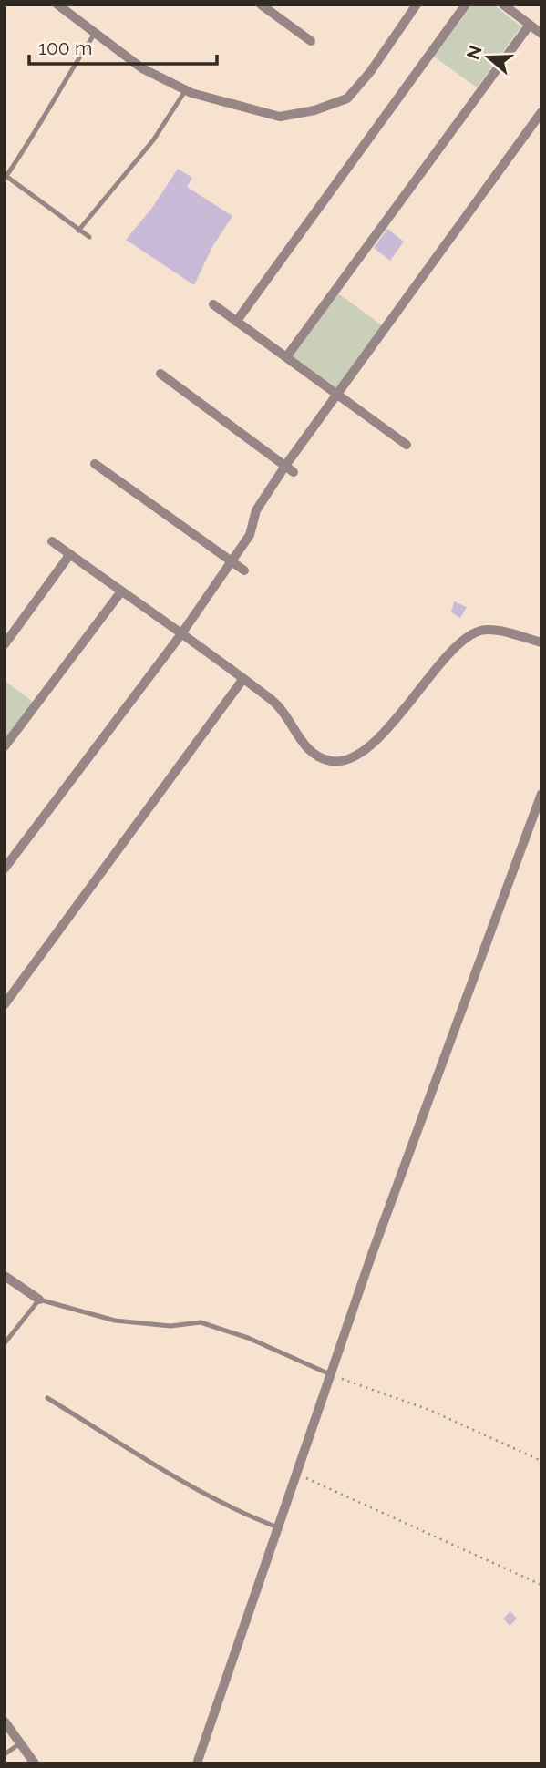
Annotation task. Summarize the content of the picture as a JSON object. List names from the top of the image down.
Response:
{
  "scale_bar": "100 m",
  "north": "left"
}
